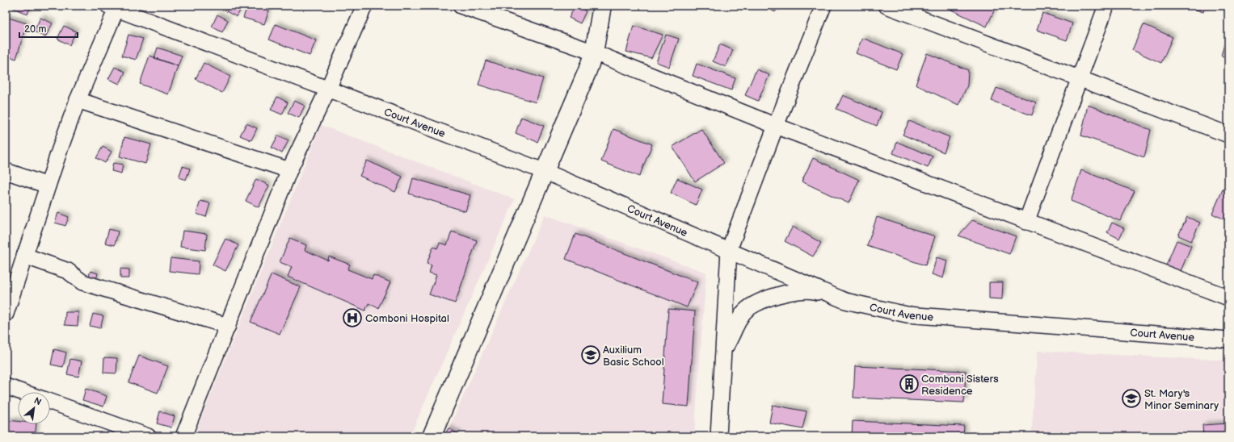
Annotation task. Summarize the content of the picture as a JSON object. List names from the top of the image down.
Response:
{
  "streets": {
    "street": ["Court Avenue"]
  },
  "places": {
    "hospital": ["Comboni Hospital"],
    "school or university": ["Auxilium Basic School", "St. Mary's Minor Seminary"],
    "building": ["Comboni Sisters Residence"]
  },
  "scale_bar": "20 m",
  "north": "top right"
}
